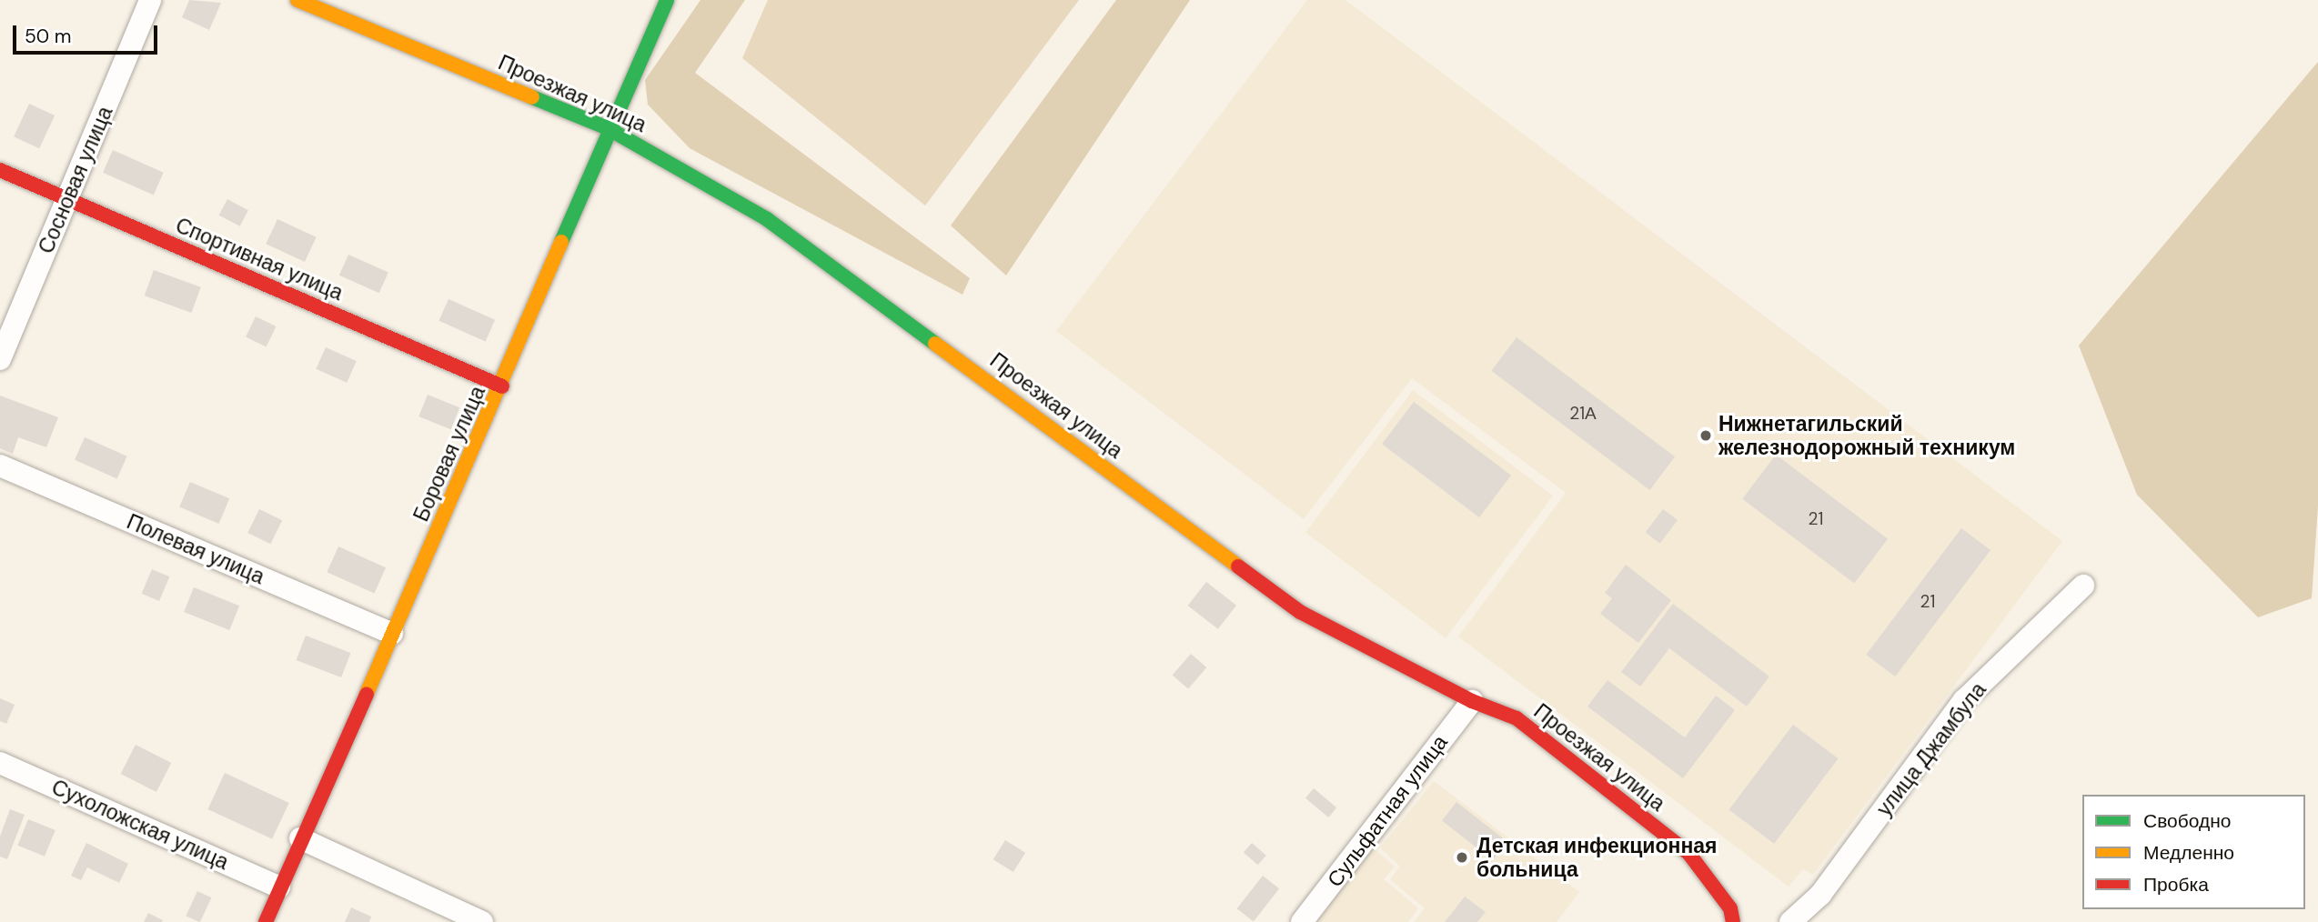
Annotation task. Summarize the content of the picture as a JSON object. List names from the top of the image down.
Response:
{
  "streets": {
    "street": [
      "Проезжая улица",
      "Сосновая улица",
      "Спортивная улица",
      "Боровая улица",
      "Полевая улица",
      "улица Джамбула",
      "Сульфатная улица",
      "Сухоложская улица"
    ]
  },
  "crossings": [
    ["Проезжая улица", "Боровая улица"],
    ["Проезжая улица", "Сульфатная улица"],
    ["Сосновая улица", "Спортивная улица"],
    ["Спортивная улица", "Боровая улица"],
    ["Боровая улица", "Полевая улица"],
    ["Боровая улица", "Сухоложская улица"]
  ],
  "places": ["Нижнетагильский железнодорожный техникум", "Детская инфекционная больница"],
  "house_numbers": ["21А", "21", "21"],
  "legend": ["Свободно", "Медленно", "Пробка"],
  "scale_bar": "50 m"
}
